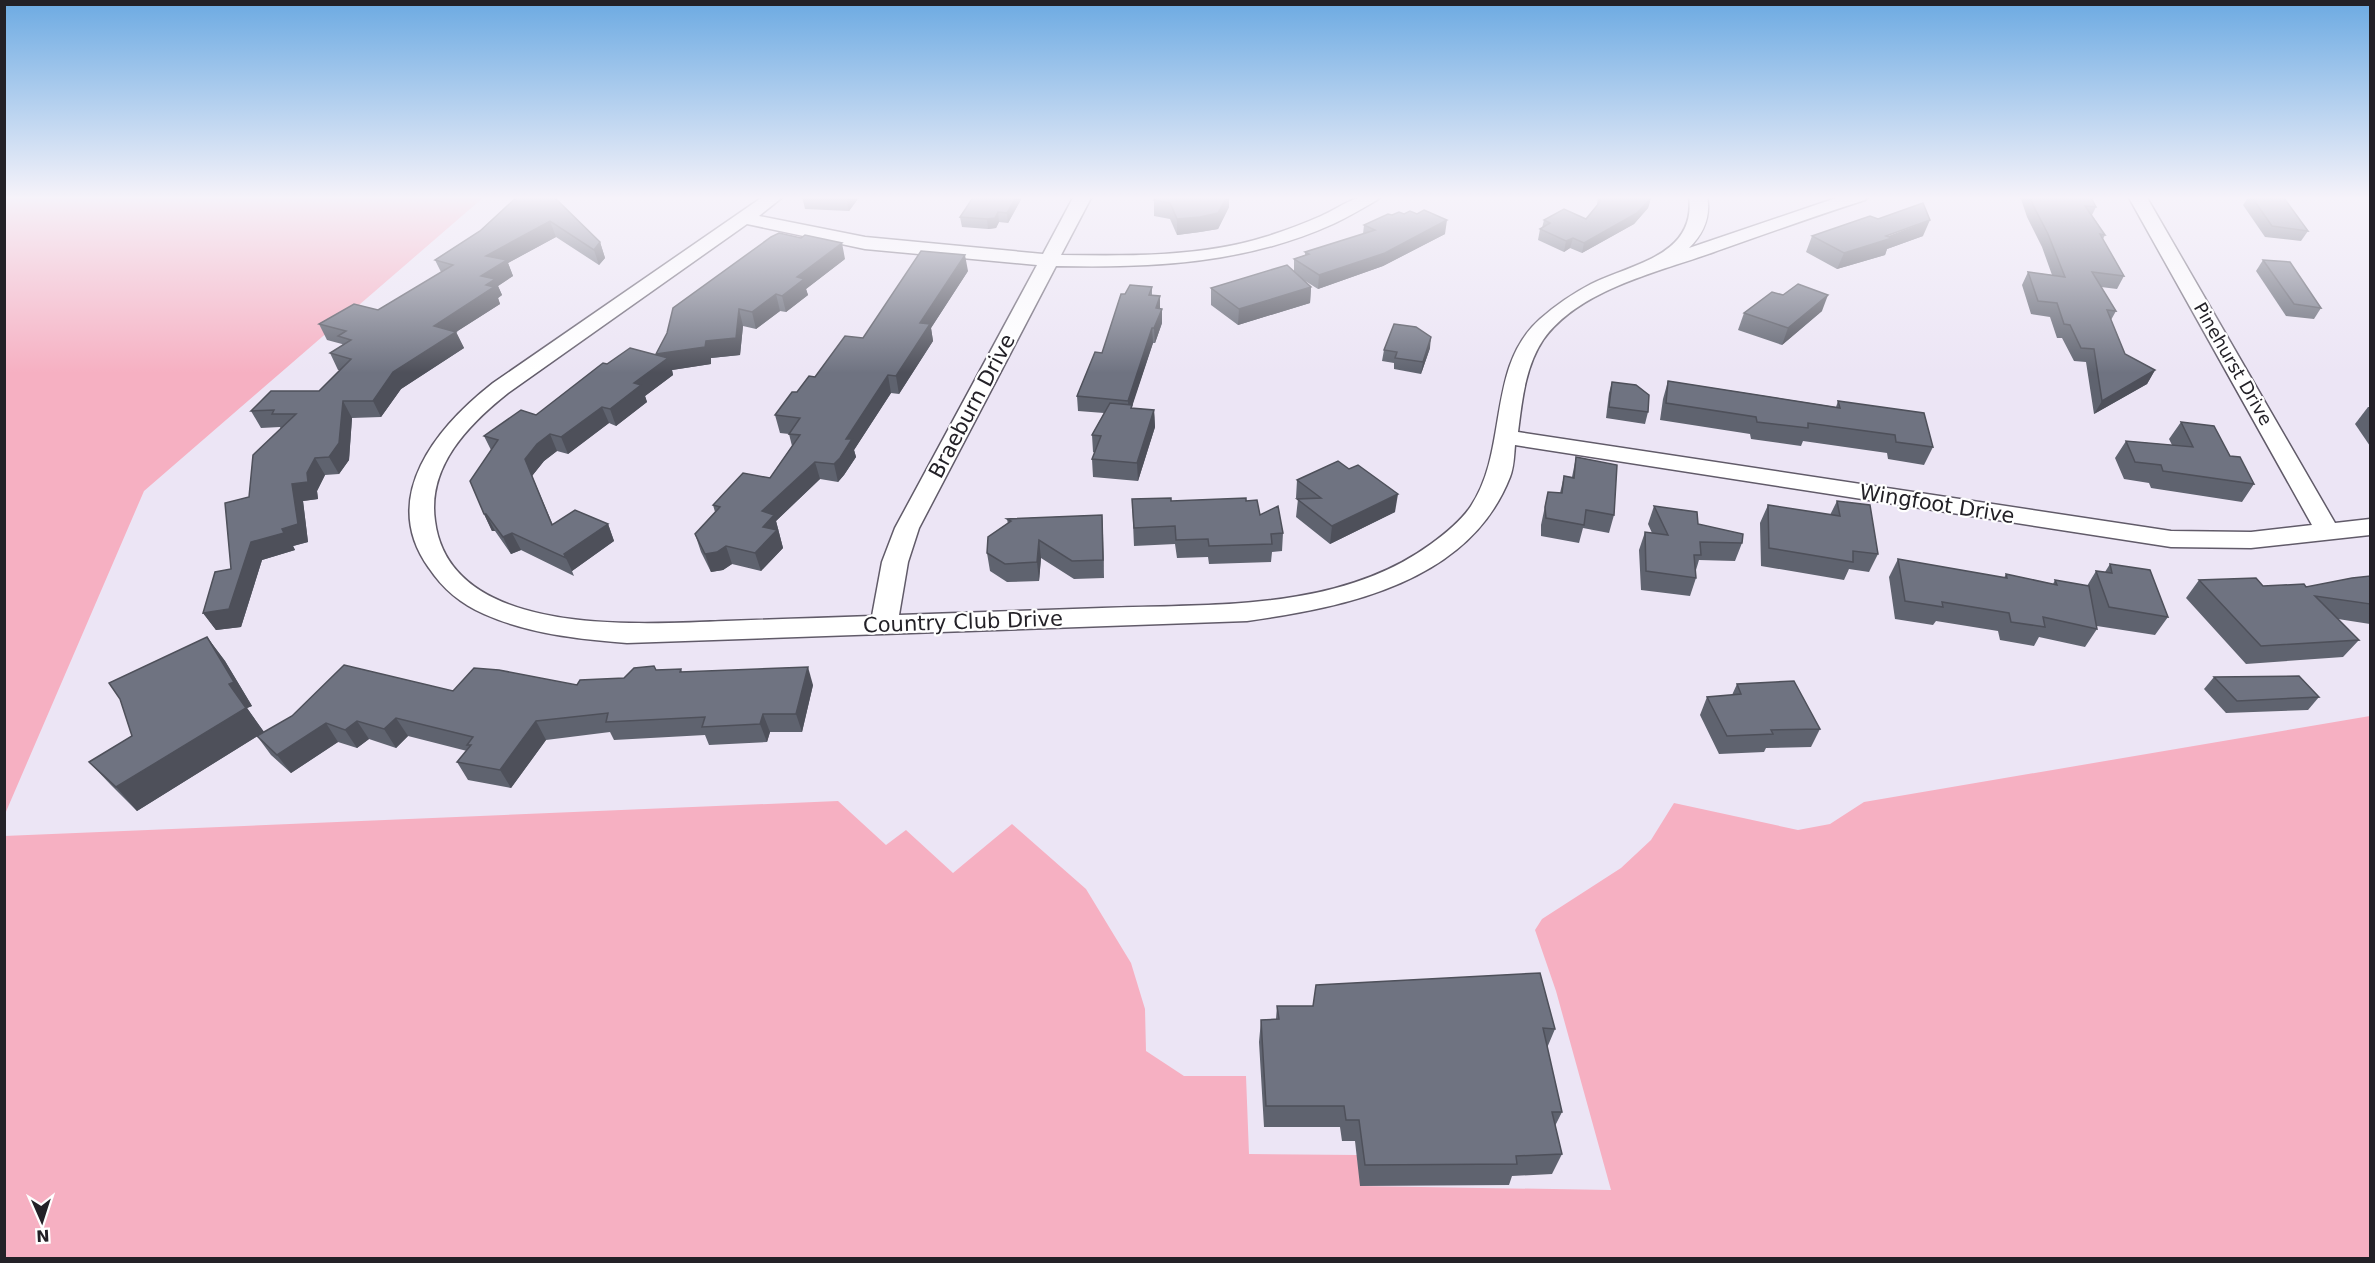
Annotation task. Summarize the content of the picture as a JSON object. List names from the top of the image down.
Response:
{
  "streets": {
    "street": [
      "Pinehurst Drive",
      "Braeburn Drive",
      "Wingfoot Drive",
      "Country Club Drive"
    ]
  },
  "crossings": [
    ["Pinehurst Drive", "Wingfoot Drive"],
    ["Braeburn Drive", "Country Club Drive"],
    ["Wingfoot Drive", "Country Club Drive"]
  ],
  "north": "bottom"
}
